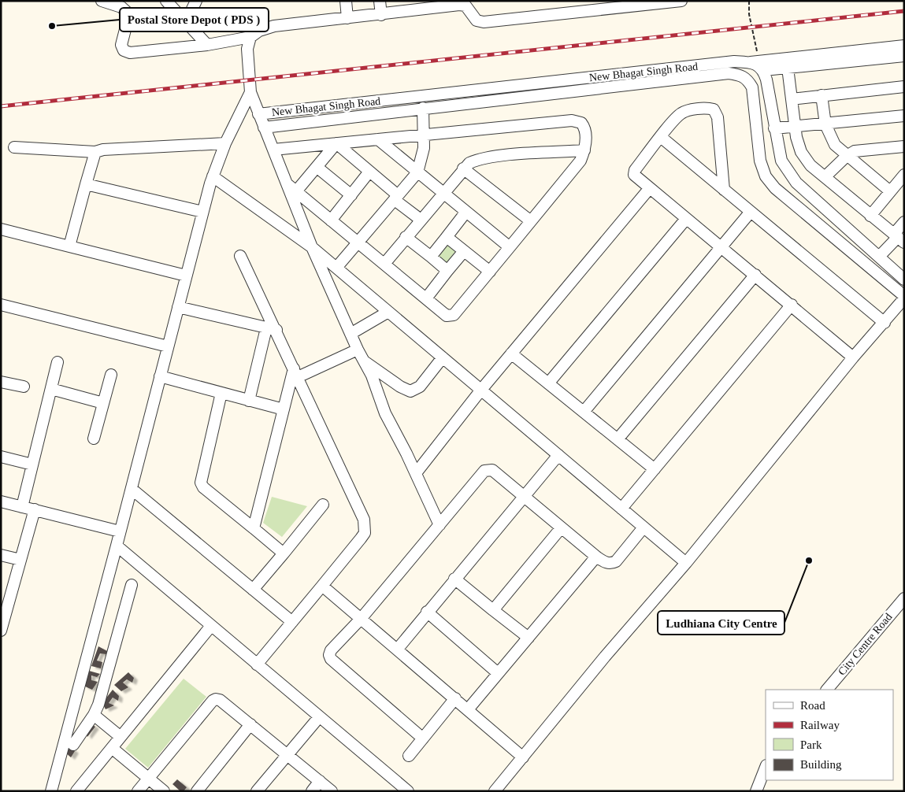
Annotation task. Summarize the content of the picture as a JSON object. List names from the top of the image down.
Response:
{
  "streets": {
    "street": ["New Bhagat Singh Road", "City Centre Road"]
  },
  "places": ["Postal Store Depot ( PDS )", "Ludhiana City Centre"],
  "legend": [
    "Road",
    "Railway",
    "Park",
    "Building"
  ]
}
